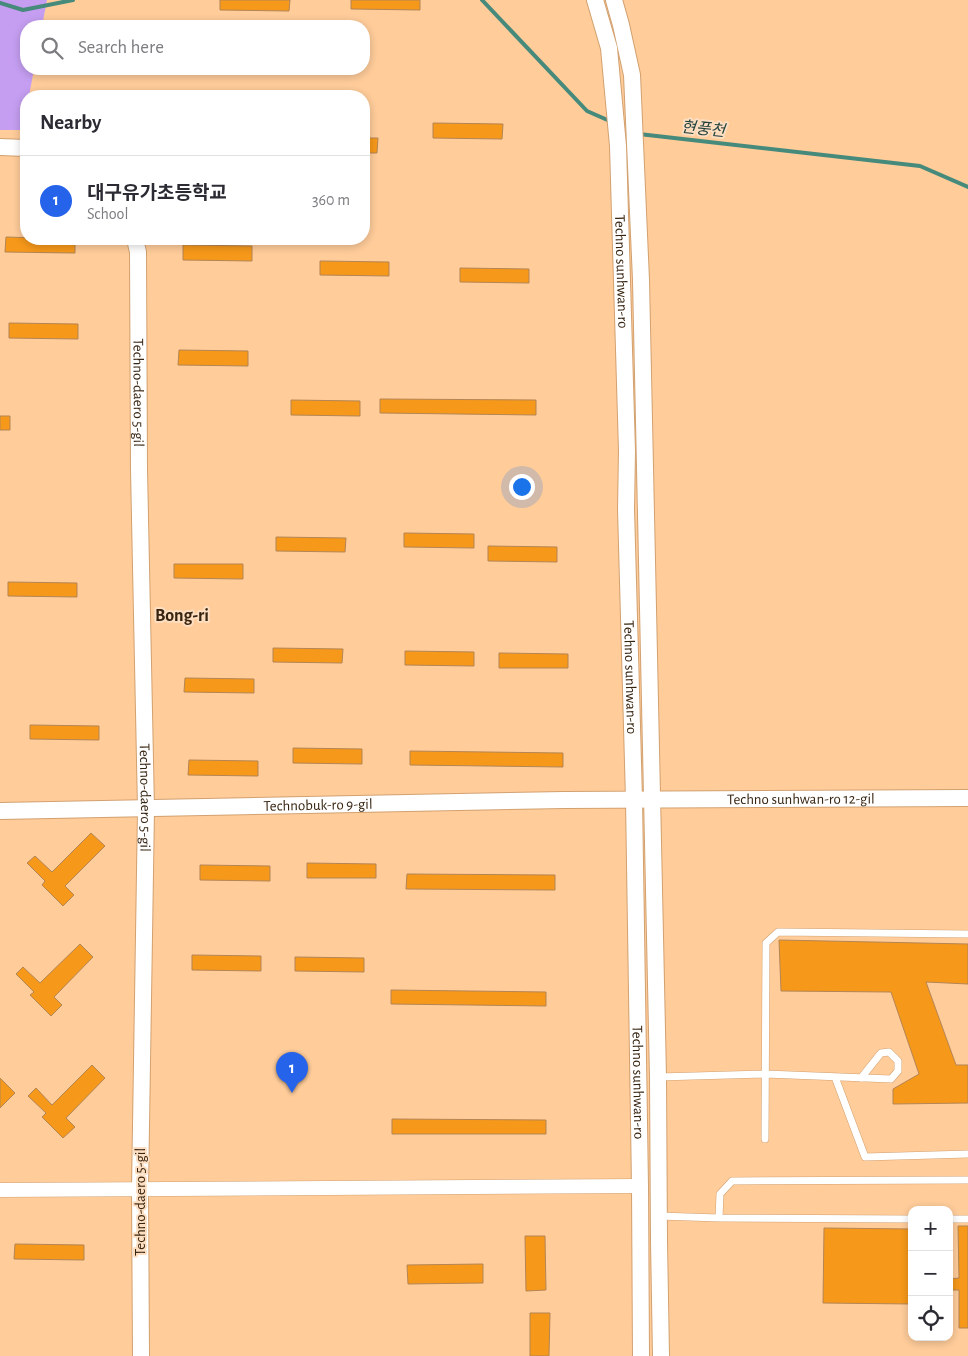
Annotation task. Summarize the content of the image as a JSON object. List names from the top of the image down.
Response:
{
  "streets": {
    "street": [
      "Techno sunhwan-ro",
      "Techno-daero 5-gil",
      "Techno sunhwan-ro 12-gil",
      "Technobuk-ro 9-gil"
    ]
  },
  "crossings": [
    ["Techno sunhwan-ro", "Techno sunhwan-ro 12-gil"],
    ["Techno sunhwan-ro", "Technobuk-ro 9-gil"],
    ["Techno-daero 5-gil", "Technobuk-ro 9-gil"],
    ["Techno sunhwan-ro 12-gil", "Technobuk-ro 9-gil"]
  ],
  "districts": ["Bong-ri"],
  "water": ["현풍천"],
  "page": {
    "search": "Search here",
    "heading": "Nearby",
    "list": [
      {
        "mark": "1",
        "name": "대구유가초등학교",
        "note": "School",
        "value": "360 m"
      }
    ],
    "pins": "1",
    "map_buttons": ["+", "−"]
  }
}
